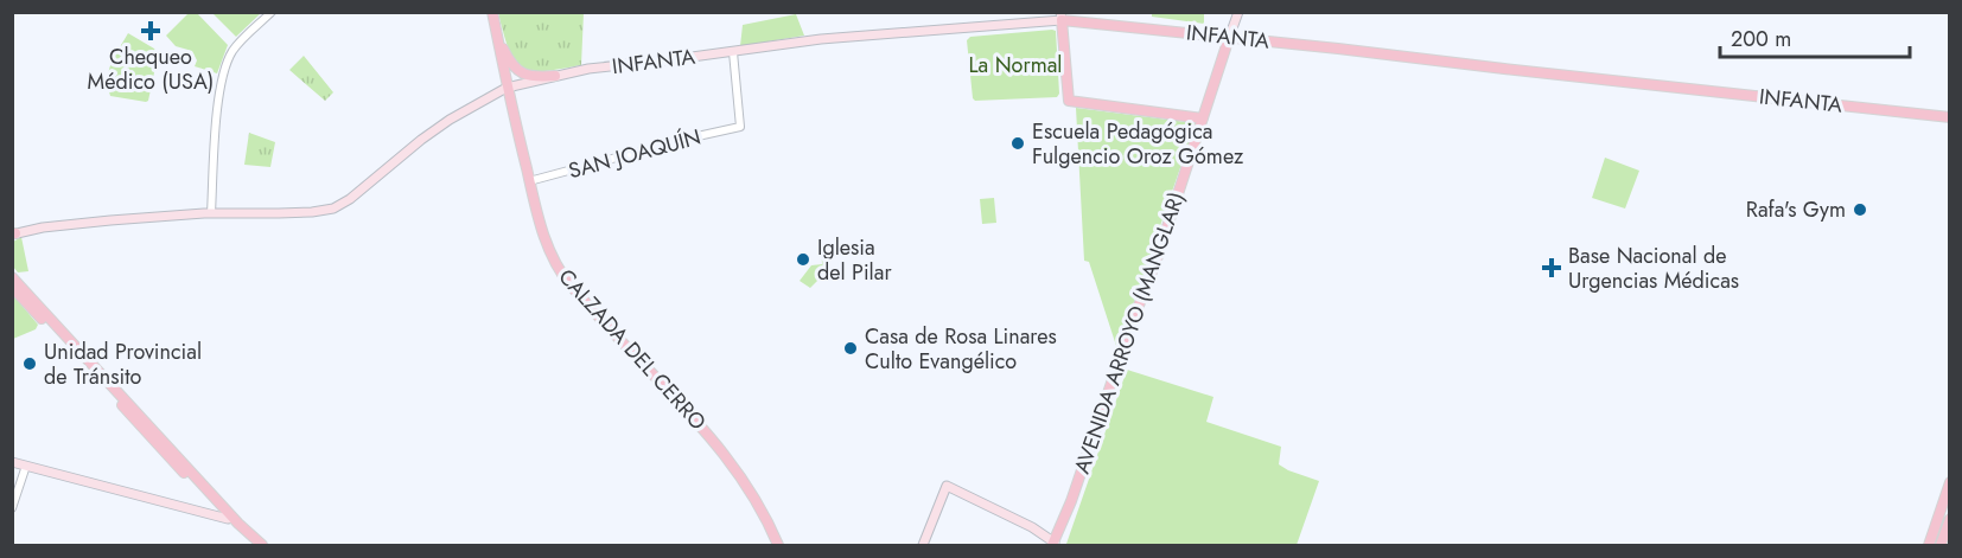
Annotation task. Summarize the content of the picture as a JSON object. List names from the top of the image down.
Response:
{
  "streets": {
    "main road": ["INFANTA", "AVENIDA ARROYO (MANGLAR)", "CALZADA DEL CERRO"],
    "street": ["SAN JOAQUÍN"]
  },
  "crossings": [
    ["INFANTA", "SAN JOAQUÍN"],
    ["INFANTA", "AVENIDA ARROYO (MANGLAR)"],
    ["INFANTA", "CALZADA DEL CERRO"],
    ["SAN JOAQUÍN", "CALZADA DEL CERRO"]
  ],
  "parks": ["La Normal"],
  "places": {
    "health": ["Chequeo Médico (USA)", "Base Nacional de Urgencias Médicas"],
    "other": [
      "Escuela Pedagógica Fulgencio Oroz Gómez",
      "Rafa's Gym",
      "Iglesia del Pilar",
      "Casa de Rosa Linares Culto Evangélico",
      "Unidad Provincial de Tránsito"
    ]
  },
  "scale_bar": "200 m"
}
